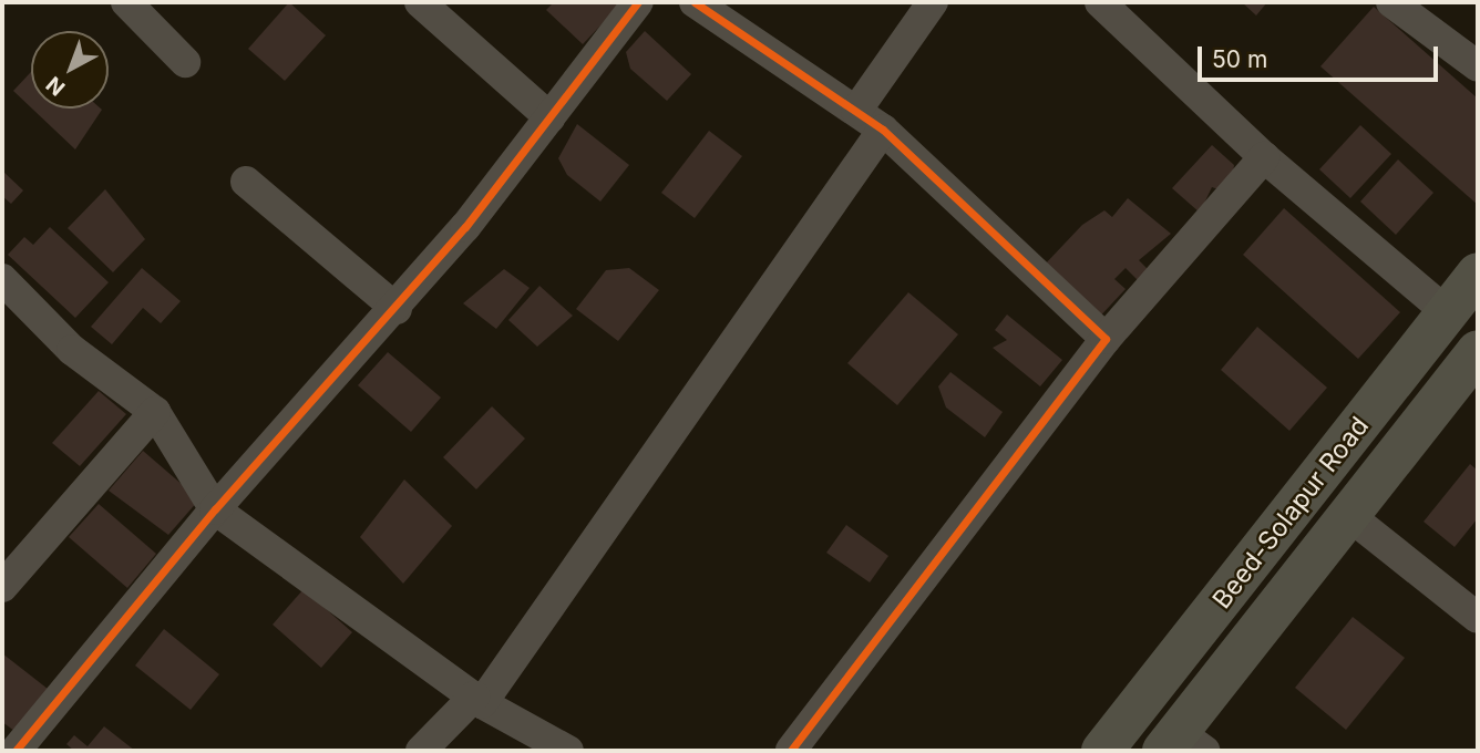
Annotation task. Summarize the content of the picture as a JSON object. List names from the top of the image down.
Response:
{
  "streets": {
    "main road": ["Beed-Solapur Road"]
  },
  "scale_bar": "50 m",
  "north": "bottom left"
}
